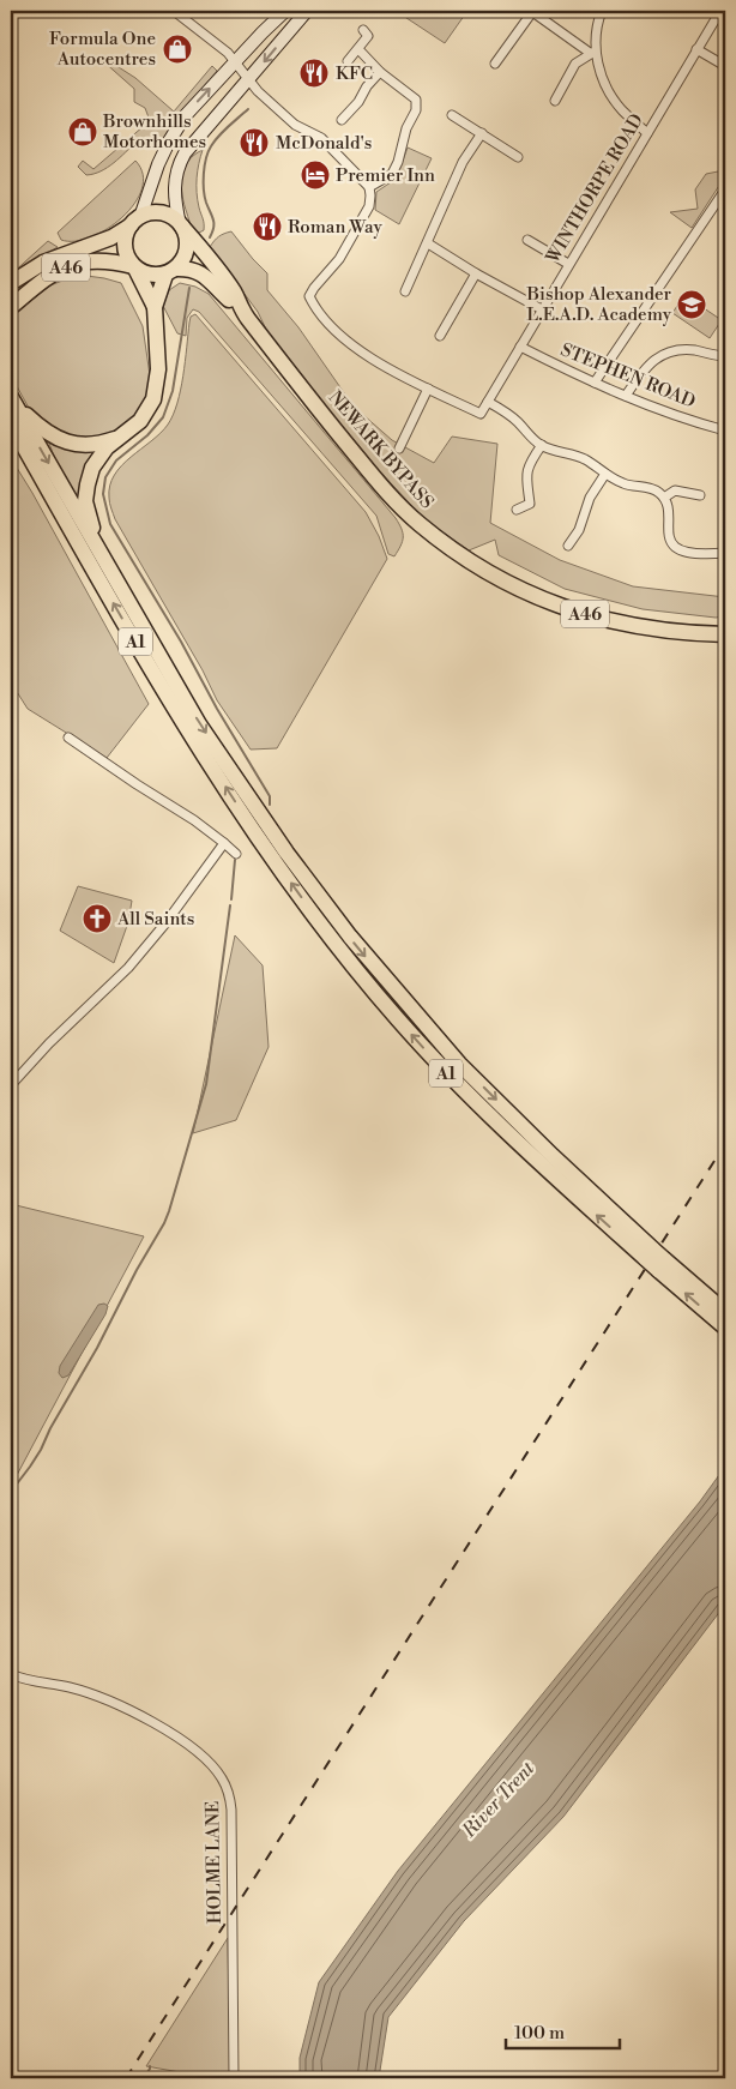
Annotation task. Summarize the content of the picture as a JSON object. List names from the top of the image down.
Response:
{
  "streets": {
    "highway": ["A46", "NEWARK BYPASS", "A1"],
    "street": ["WINTHORPE ROAD", "STEPHEN ROAD", "HOLME LANE"]
  },
  "crossings": [
    ["WINTHORPE ROAD", "STEPHEN ROAD"],
    ["A46", "NEWARK BYPASS"]
  ],
  "water": ["River Trent"],
  "places": {
    "shop": ["Formula One Autocentres", "Brownhills Motorhomes"],
    "restaurant": ["KFC", "McDonald's", "Roman Way"],
    "hotel": ["Premier Inn"],
    "school or university": ["Bishop Alexander L.E.A.D. Academy"],
    "church": ["All Saints"]
  },
  "scale_bar": "100 m"
}
